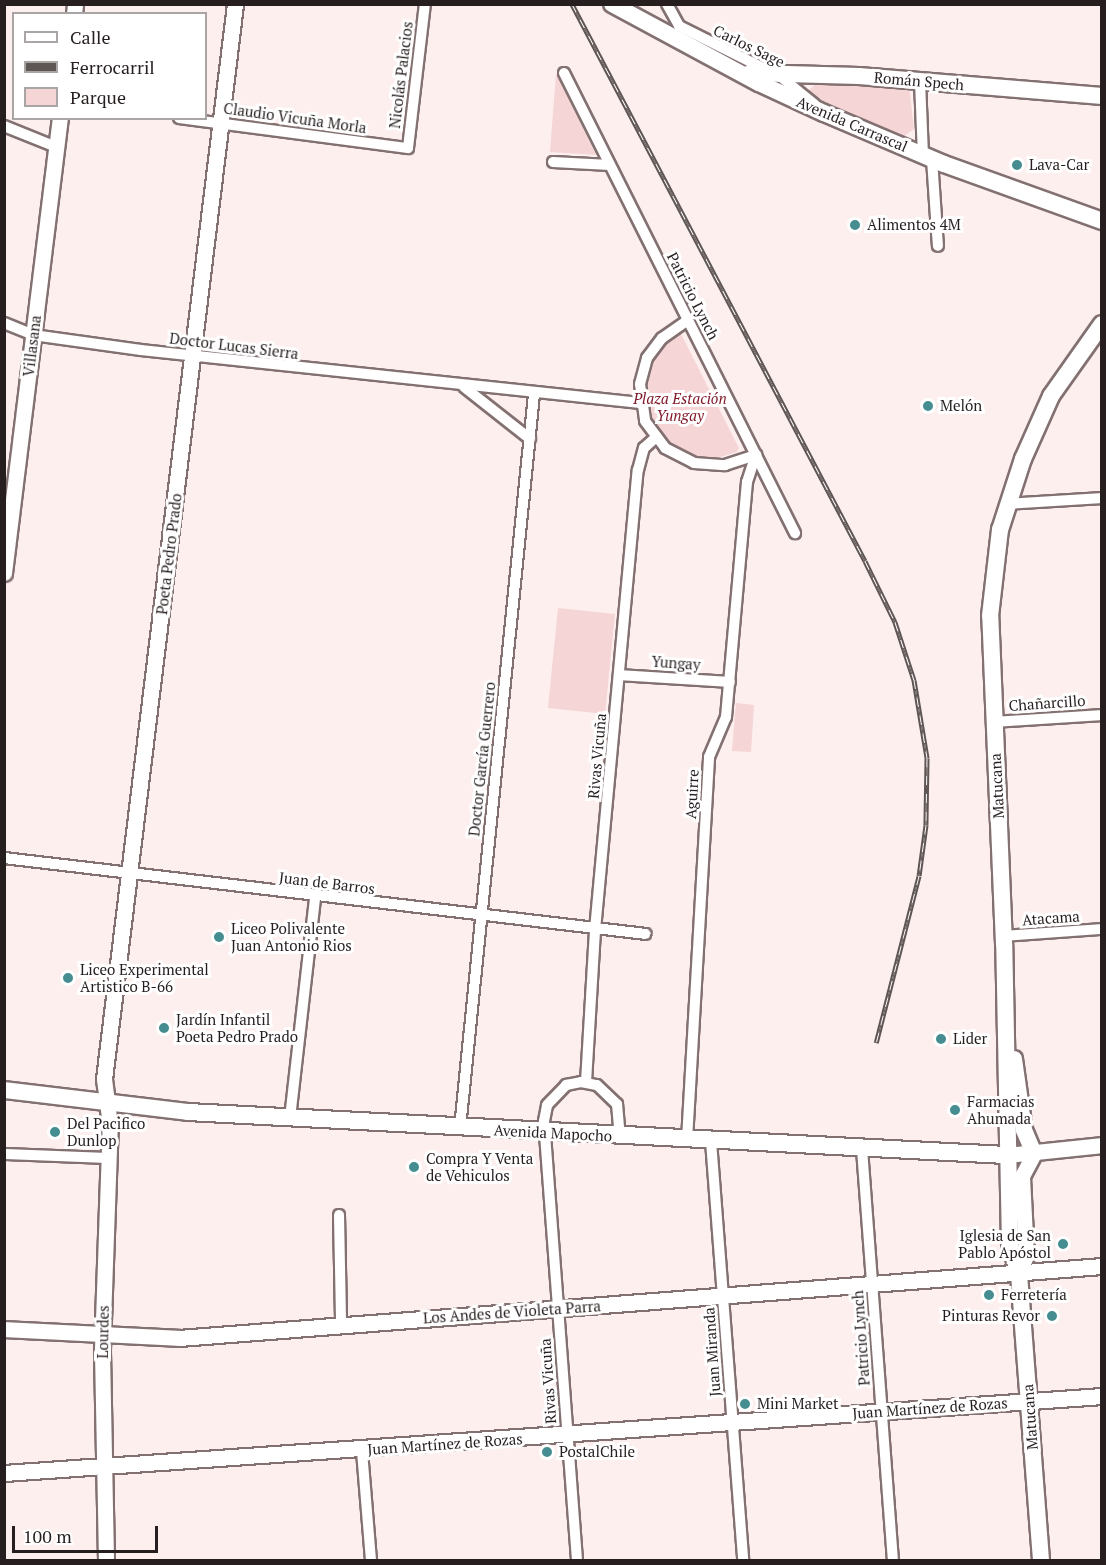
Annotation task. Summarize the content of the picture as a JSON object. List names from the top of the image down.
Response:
{
  "streets": {
    "main road": [
      "Román Spech",
      "Avenida Carrascal",
      "Matucana",
      "Avenida Mapocho"
    ],
    "street": [
      "Carlos Sage",
      "Nicolás Palacios",
      "Claudio Vicuña Morla",
      "Patricio Lynch",
      "Villasana",
      "Doctor Lucas Sierra",
      "Poeta Pedro Prado",
      "Yungay",
      "Chañarcillo",
      "Rivas Vicuña",
      "Doctor García Guerrero",
      "Aguirre",
      "Juan de Barros",
      "Atacama",
      "Los Andes de Violeta Parra",
      "Lourdes",
      "Juan Miranda",
      "Juan Martínez de Rozas"
    ]
  },
  "crossings": [
    ["Carlos Sage", "Román Spech"],
    ["Carlos Sage", "Avenida Carrascal"],
    ["Nicolás Palacios", "Claudio Vicuña Morla"],
    ["Román Spech", "Avenida Carrascal"],
    ["Claudio Vicuña Morla", "Poeta Pedro Prado"],
    ["Patricio Lynch", "Aguirre"],
    ["Patricio Lynch", "Avenida Mapocho"],
    ["Patricio Lynch", "Los Andes de Violeta Parra"],
    ["Patricio Lynch", "Juan Martínez de Rozas"],
    ["Villasana", "Doctor Lucas Sierra"],
    ["Doctor Lucas Sierra", "Poeta Pedro Prado"],
    ["Doctor Lucas Sierra", "Doctor García Guerrero"],
    ["Poeta Pedro Prado", "Juan de Barros"],
    ["Poeta Pedro Prado", "Avenida Mapocho"],
    ["Poeta Pedro Prado", "Lourdes"],
    ["Yungay", "Rivas Vicuña"],
    ["Yungay", "Aguirre"],
    ["Chañarcillo", "Matucana"],
    ["Rivas Vicuña", "Juan de Barros"],
    ["Rivas Vicuña", "Avenida Mapocho"],
    ["Rivas Vicuña", "Los Andes de Violeta Parra"],
    ["Rivas Vicuña", "Juan Martínez de Rozas"],
    ["Doctor García Guerrero", "Juan de Barros"],
    ["Doctor García Guerrero", "Avenida Mapocho"],
    ["Matucana", "Atacama"],
    ["Matucana", "Avenida Mapocho"],
    ["Matucana", "Los Andes de Violeta Parra"],
    ["Matucana", "Juan Martínez de Rozas"],
    ["Aguirre", "Avenida Mapocho"],
    ["Avenida Mapocho", "Lourdes"],
    ["Avenida Mapocho", "Juan Miranda"],
    ["Los Andes de Violeta Parra", "Lourdes"],
    ["Los Andes de Violeta Parra", "Juan Miranda"],
    ["Lourdes", "Juan Martínez de Rozas"],
    ["Juan Miranda", "Juan Martínez de Rozas"]
  ],
  "parks": ["Plaza Estación Yungay"],
  "places": [
    "Lava-Car",
    "Alimentos 4M",
    "Melón",
    "Liceo Polivalente Juan Antonio Rios",
    "Liceo Experimental Artistico B-66",
    "Jardín Infantil Poeta Pedro Prado",
    "Lider",
    "Farmacias Ahumada",
    "Del Pacifico Dunlop",
    "Compra Y Venta de Vehiculos",
    "Iglesia de San Pablo Apóstol",
    "Ferretería",
    "Pinturas Revor",
    "Mini Market",
    "PostalChile"
  ],
  "legend": ["Calle", "Ferrocarril", "Parque"],
  "scale_bar": "100 m"
}
